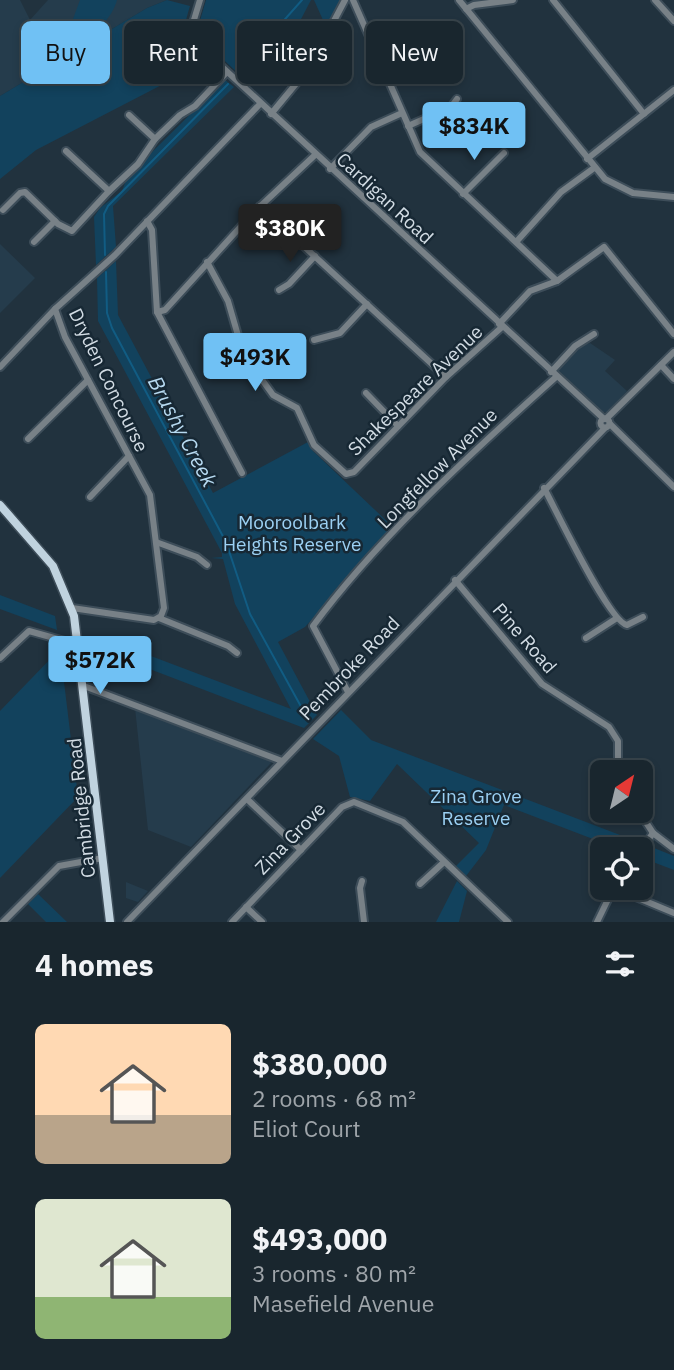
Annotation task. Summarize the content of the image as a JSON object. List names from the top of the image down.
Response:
{
  "streets": {
    "main road": ["Cambridge Road"],
    "street": [
      "Cardigan Road",
      "Dryden Concourse",
      "Shakespeare Avenue",
      "Longfellow Avenue",
      "Pine Road",
      "Pembroke Road",
      "Zina Grove"
    ]
  },
  "crossings": [
    ["Cardigan Road", "Dryden Concourse"],
    ["Cardigan Road", "Shakespeare Avenue"],
    ["Cardigan Road", "Longfellow Avenue"],
    ["Cardigan Road", "Pembroke Road"],
    ["Longfellow Avenue", "Pembroke Road"],
    ["Pine Road", "Pembroke Road"]
  ],
  "water": ["Brushy Creek"],
  "parks": ["Mooroolbark Heights Reserve", "Zina Grove Reserve"],
  "north": "top right",
  "page": {
    "chip": [
      "Buy",
      "Rent",
      "Filters",
      "New"
    ],
    "price": [
      "$834K",
      "$380K",
      "$493K",
      "$572K"
    ],
    "heading": "4 homes",
    "list": [
      {
        "name": "$380,000",
        "note": "2 rooms · 68 m² · Eliot Court"
      },
      {
        "name": "$493,000",
        "note": "3 rooms · 80 m² · Masefield Avenue"
      }
    ]
  }
}
